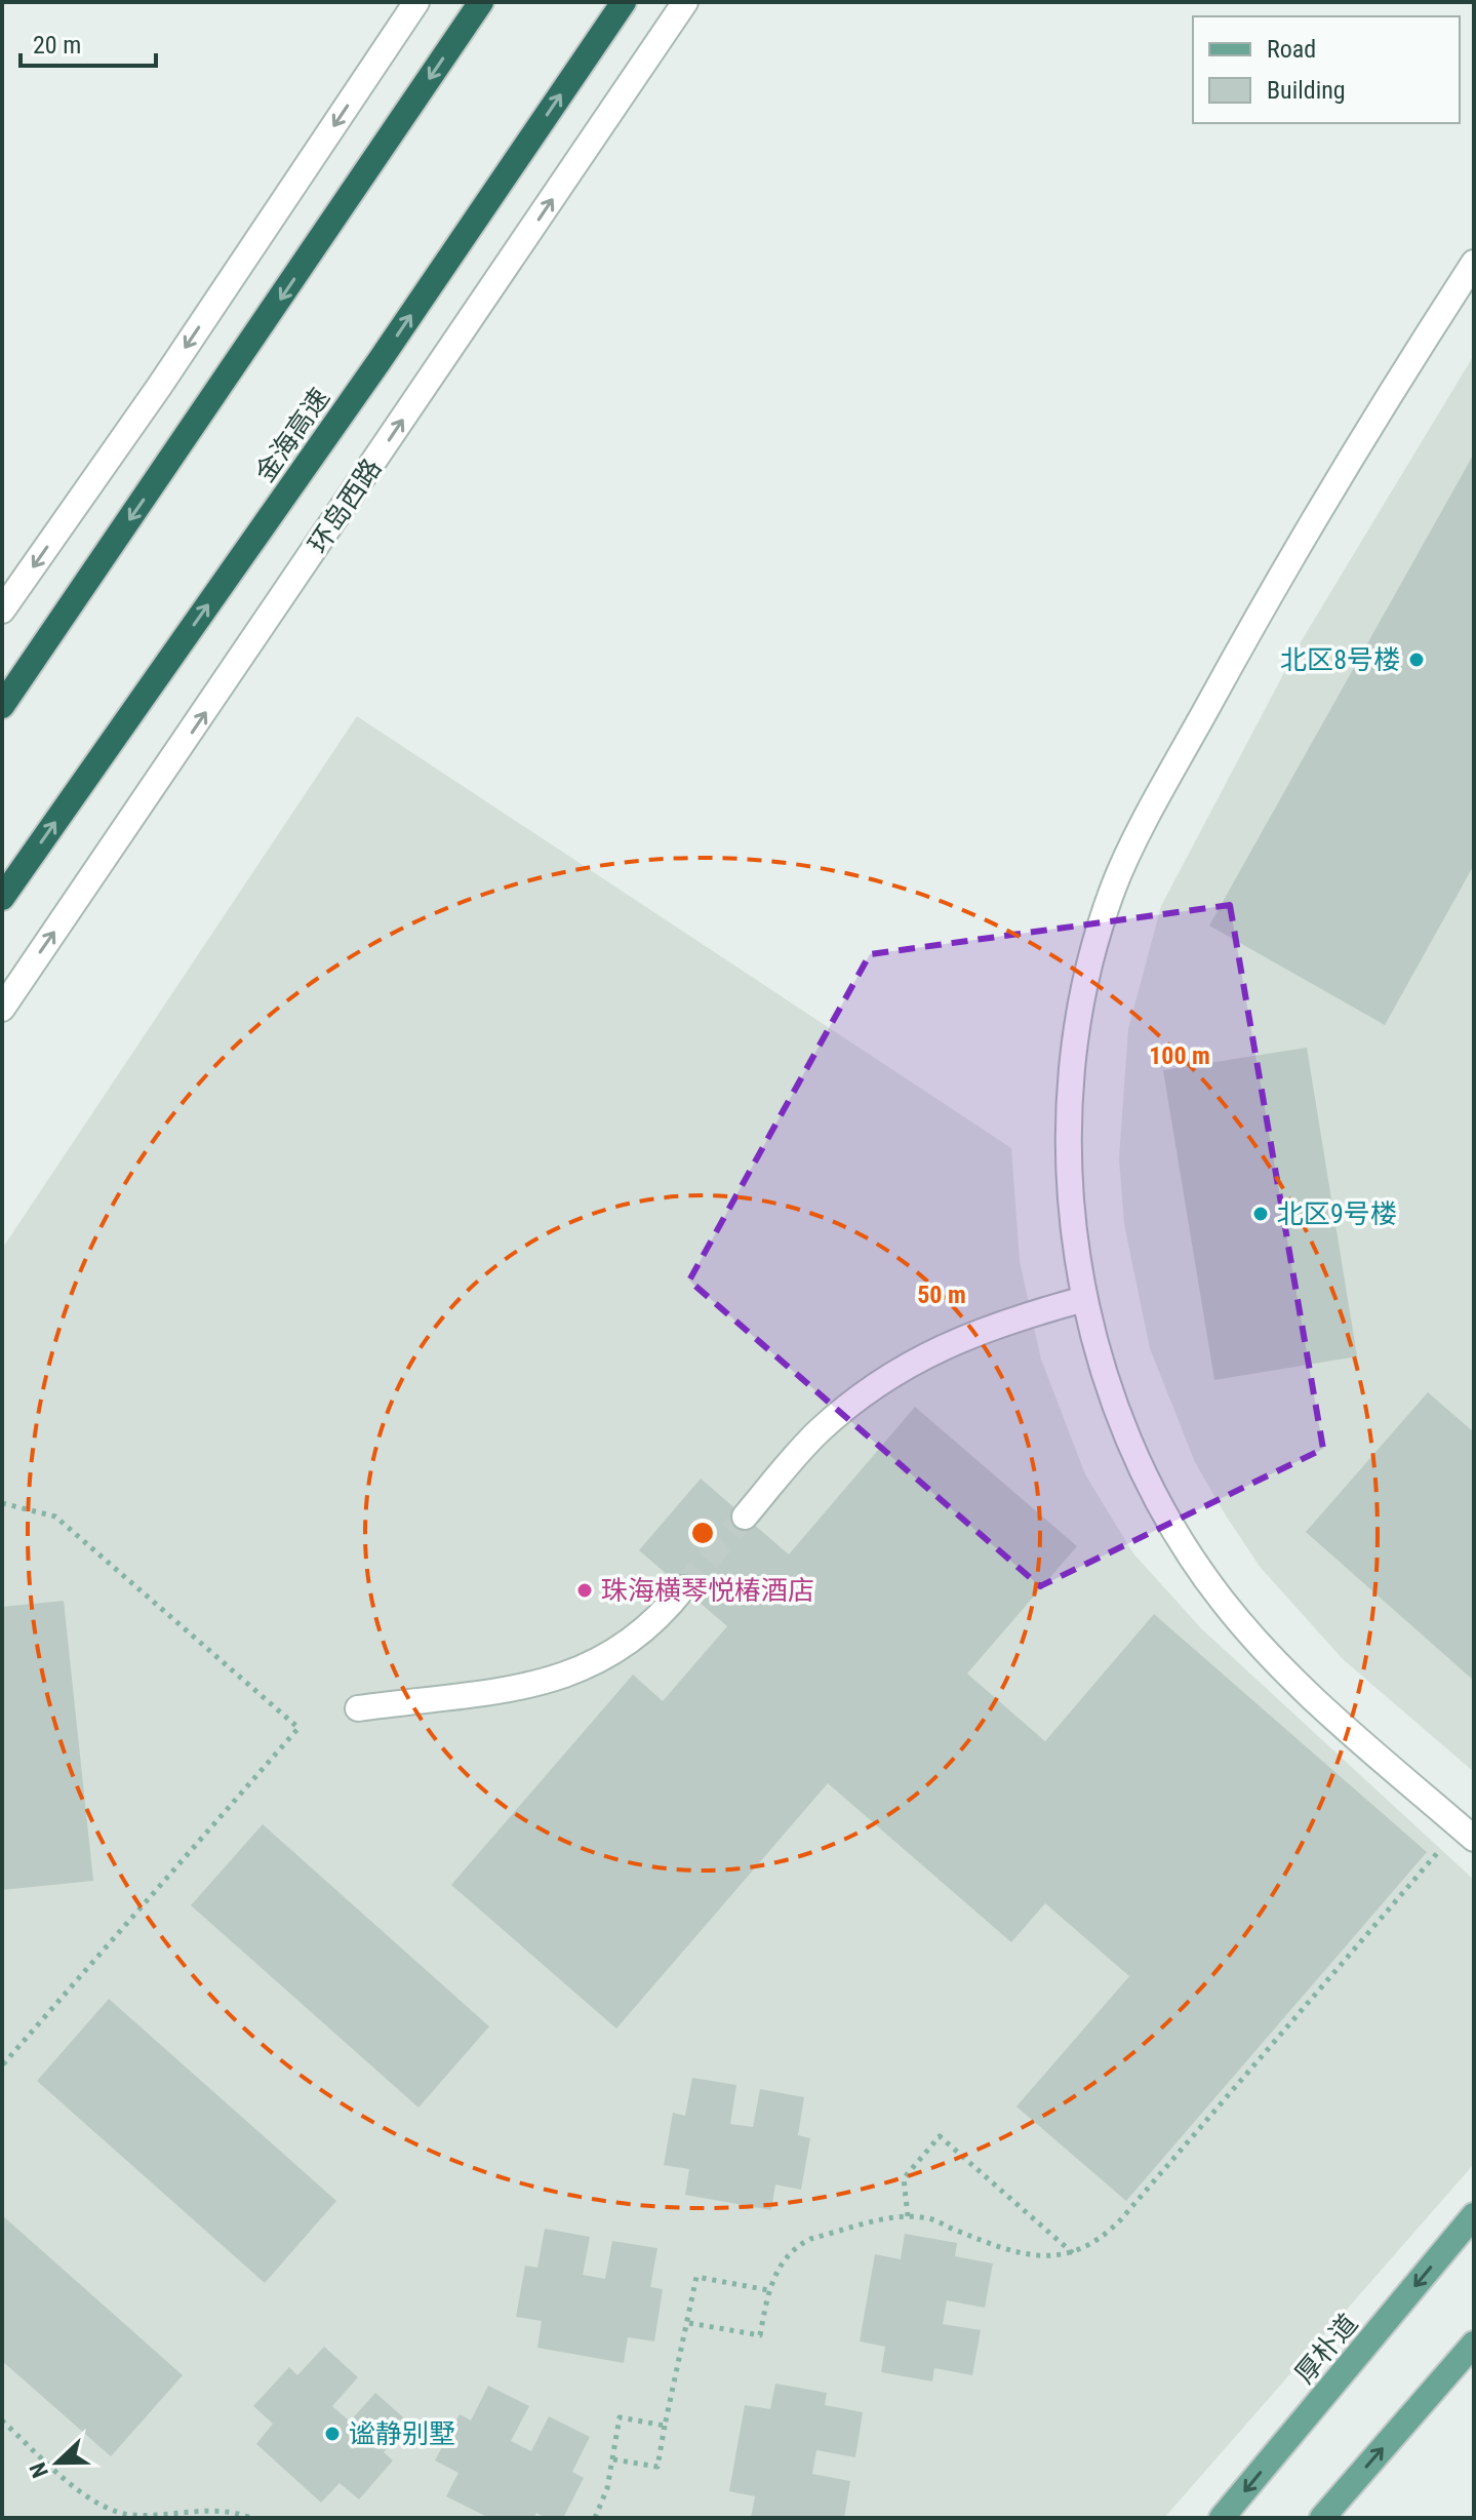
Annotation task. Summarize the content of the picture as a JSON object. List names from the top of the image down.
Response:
{
  "streets": {
    "highway": ["金海高速"],
    "main road": ["厚朴道"],
    "street": ["环岛西路"]
  },
  "places": [
    "北区8号楼",
    "北区9号楼",
    "珠海横琴悦椿酒店",
    "谧静别墅"
  ],
  "legend": ["Road", "Building"],
  "scale_bar": "20 m",
  "north": "left",
  "rings": ["100 m", "50 m"]
}
